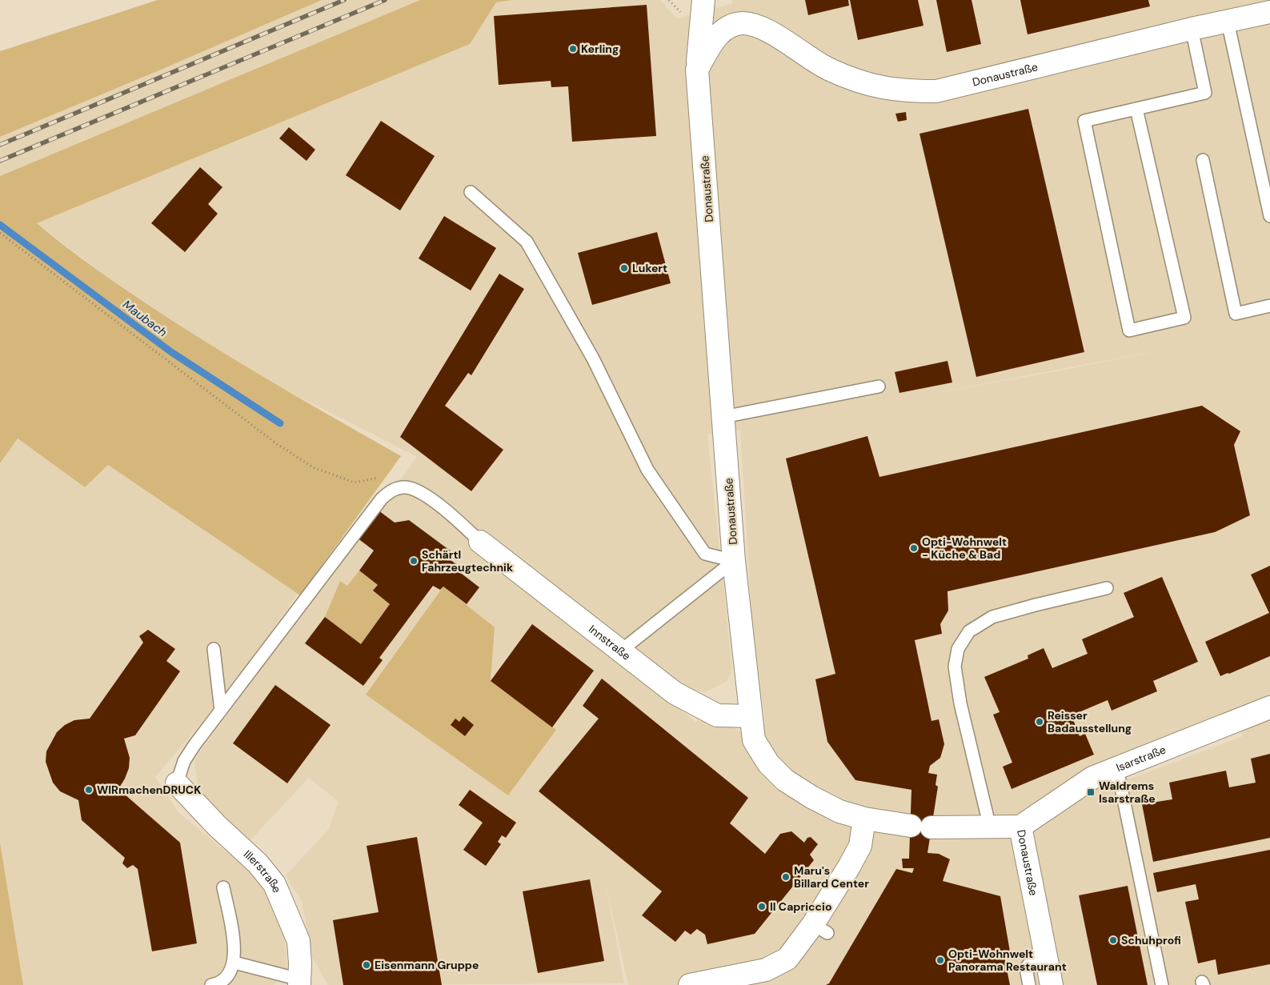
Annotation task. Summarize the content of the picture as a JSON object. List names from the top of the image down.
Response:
{
  "streets": {
    "street": [
      "Donaustraße",
      "Innstraße",
      "Isarstraße",
      "Illerstraße"
    ]
  },
  "crossings": [
    ["Donaustraße", "Innstraße"],
    ["Donaustraße", "Isarstraße"]
  ],
  "water": ["Maubach"],
  "places": {
    "other": [
      "Kerling",
      "Lukert",
      "Opti-Wohnwelt - Küche & Bad",
      "Schärtl Fahrzeugtechnik",
      "Reisser Badausstellung",
      "WIRmachenDRUCK",
      "Maru's Billard Center",
      "Il Capriccio",
      "Schuhprofi",
      "Opti-Wohnwelt Panorama Restaurant",
      "Eisenmann Gruppe"
    ],
    "transit": ["Waldrems Isarstraße"]
  }
}
